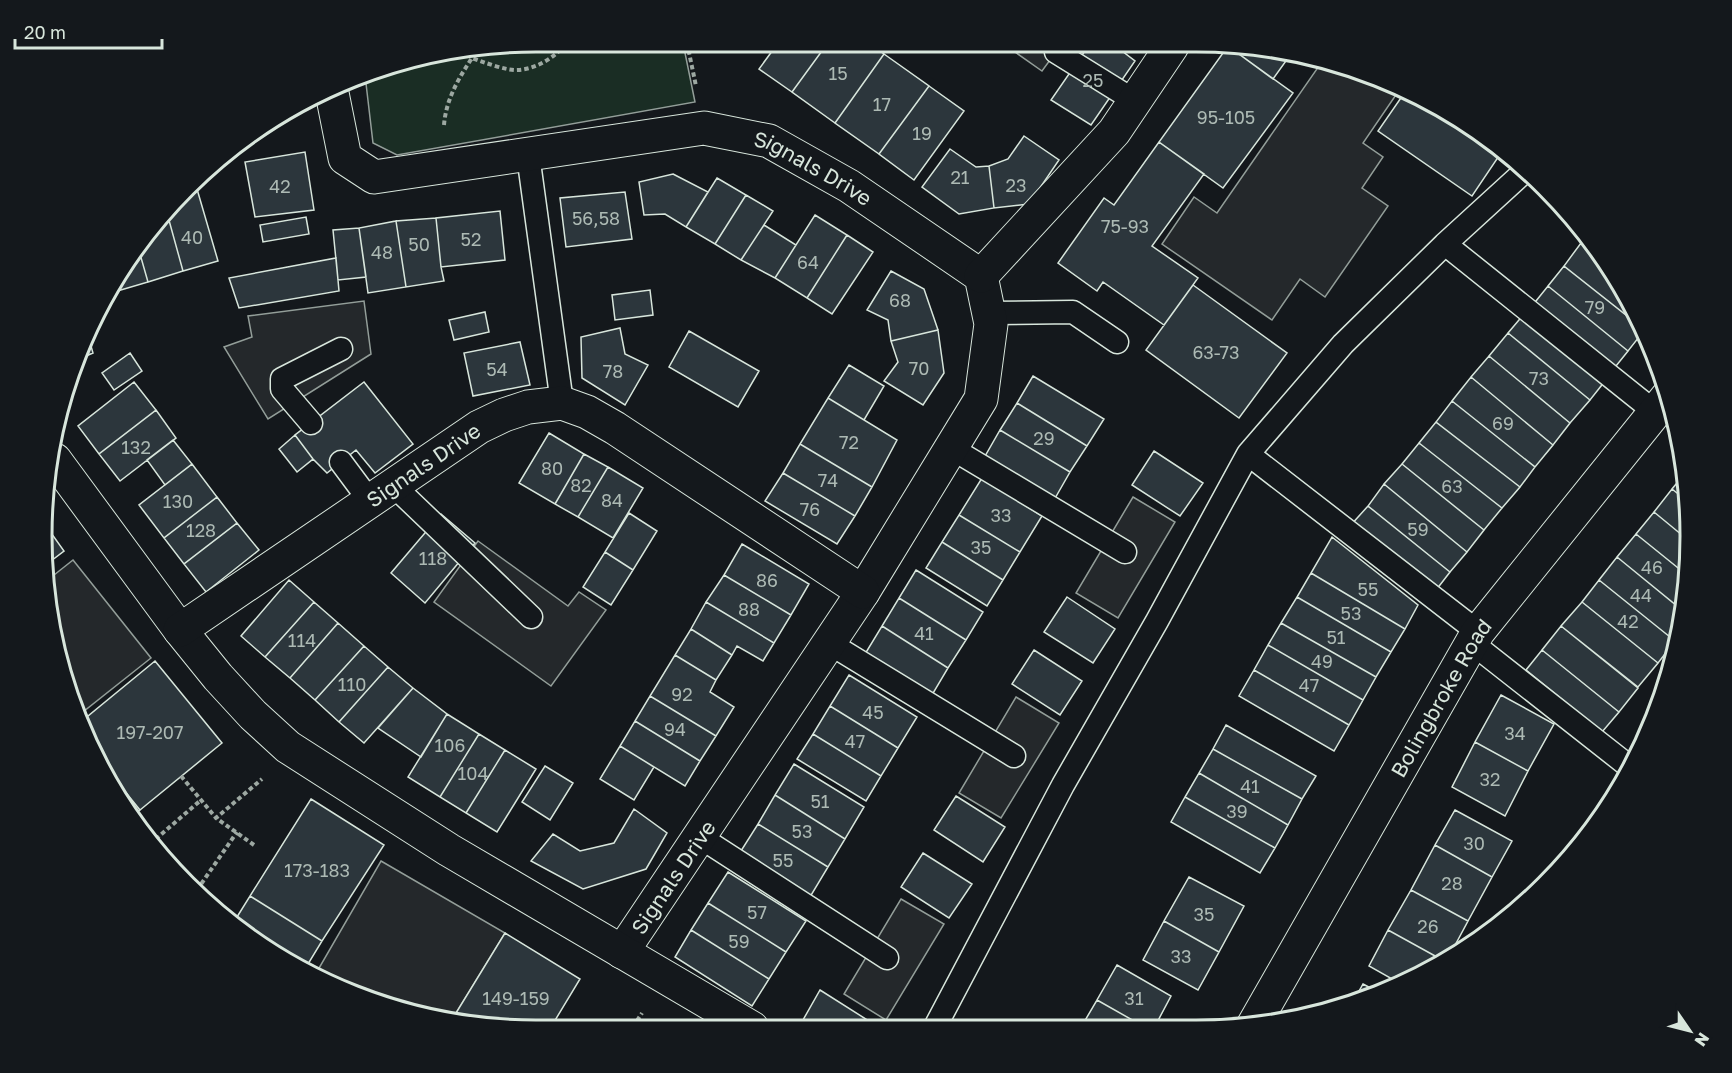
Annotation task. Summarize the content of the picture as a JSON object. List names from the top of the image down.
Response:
{
  "streets": {
    "street": ["Signals Drive", "Bolingbroke Road"]
  },
  "house_numbers": [
    "15",
    "25",
    "17",
    "95-105",
    "19",
    "21",
    "23",
    "42",
    "56,58",
    "75-93",
    "40",
    "52",
    "50",
    "48",
    "64",
    "68",
    "79",
    "63-73",
    "70",
    "54",
    "78",
    "73",
    "69",
    "29",
    "72",
    "132",
    "80",
    "74",
    "82",
    "63",
    "84",
    "130",
    "76",
    "33",
    "59",
    "128",
    "35",
    "118",
    "46",
    "86",
    "55",
    "44",
    "88",
    "53",
    "42",
    "41",
    "51",
    "114",
    "49",
    "110",
    "47",
    "92",
    "45",
    "94",
    "197-207",
    "34",
    "47",
    "106",
    "104",
    "32",
    "41",
    "51",
    "39",
    "53",
    "30",
    "55",
    "173-183",
    "28",
    "57",
    "35",
    "26",
    "59",
    "33",
    "149-159",
    "31"
  ],
  "scale_bar": "20 m",
  "north": "bottom right"
}
